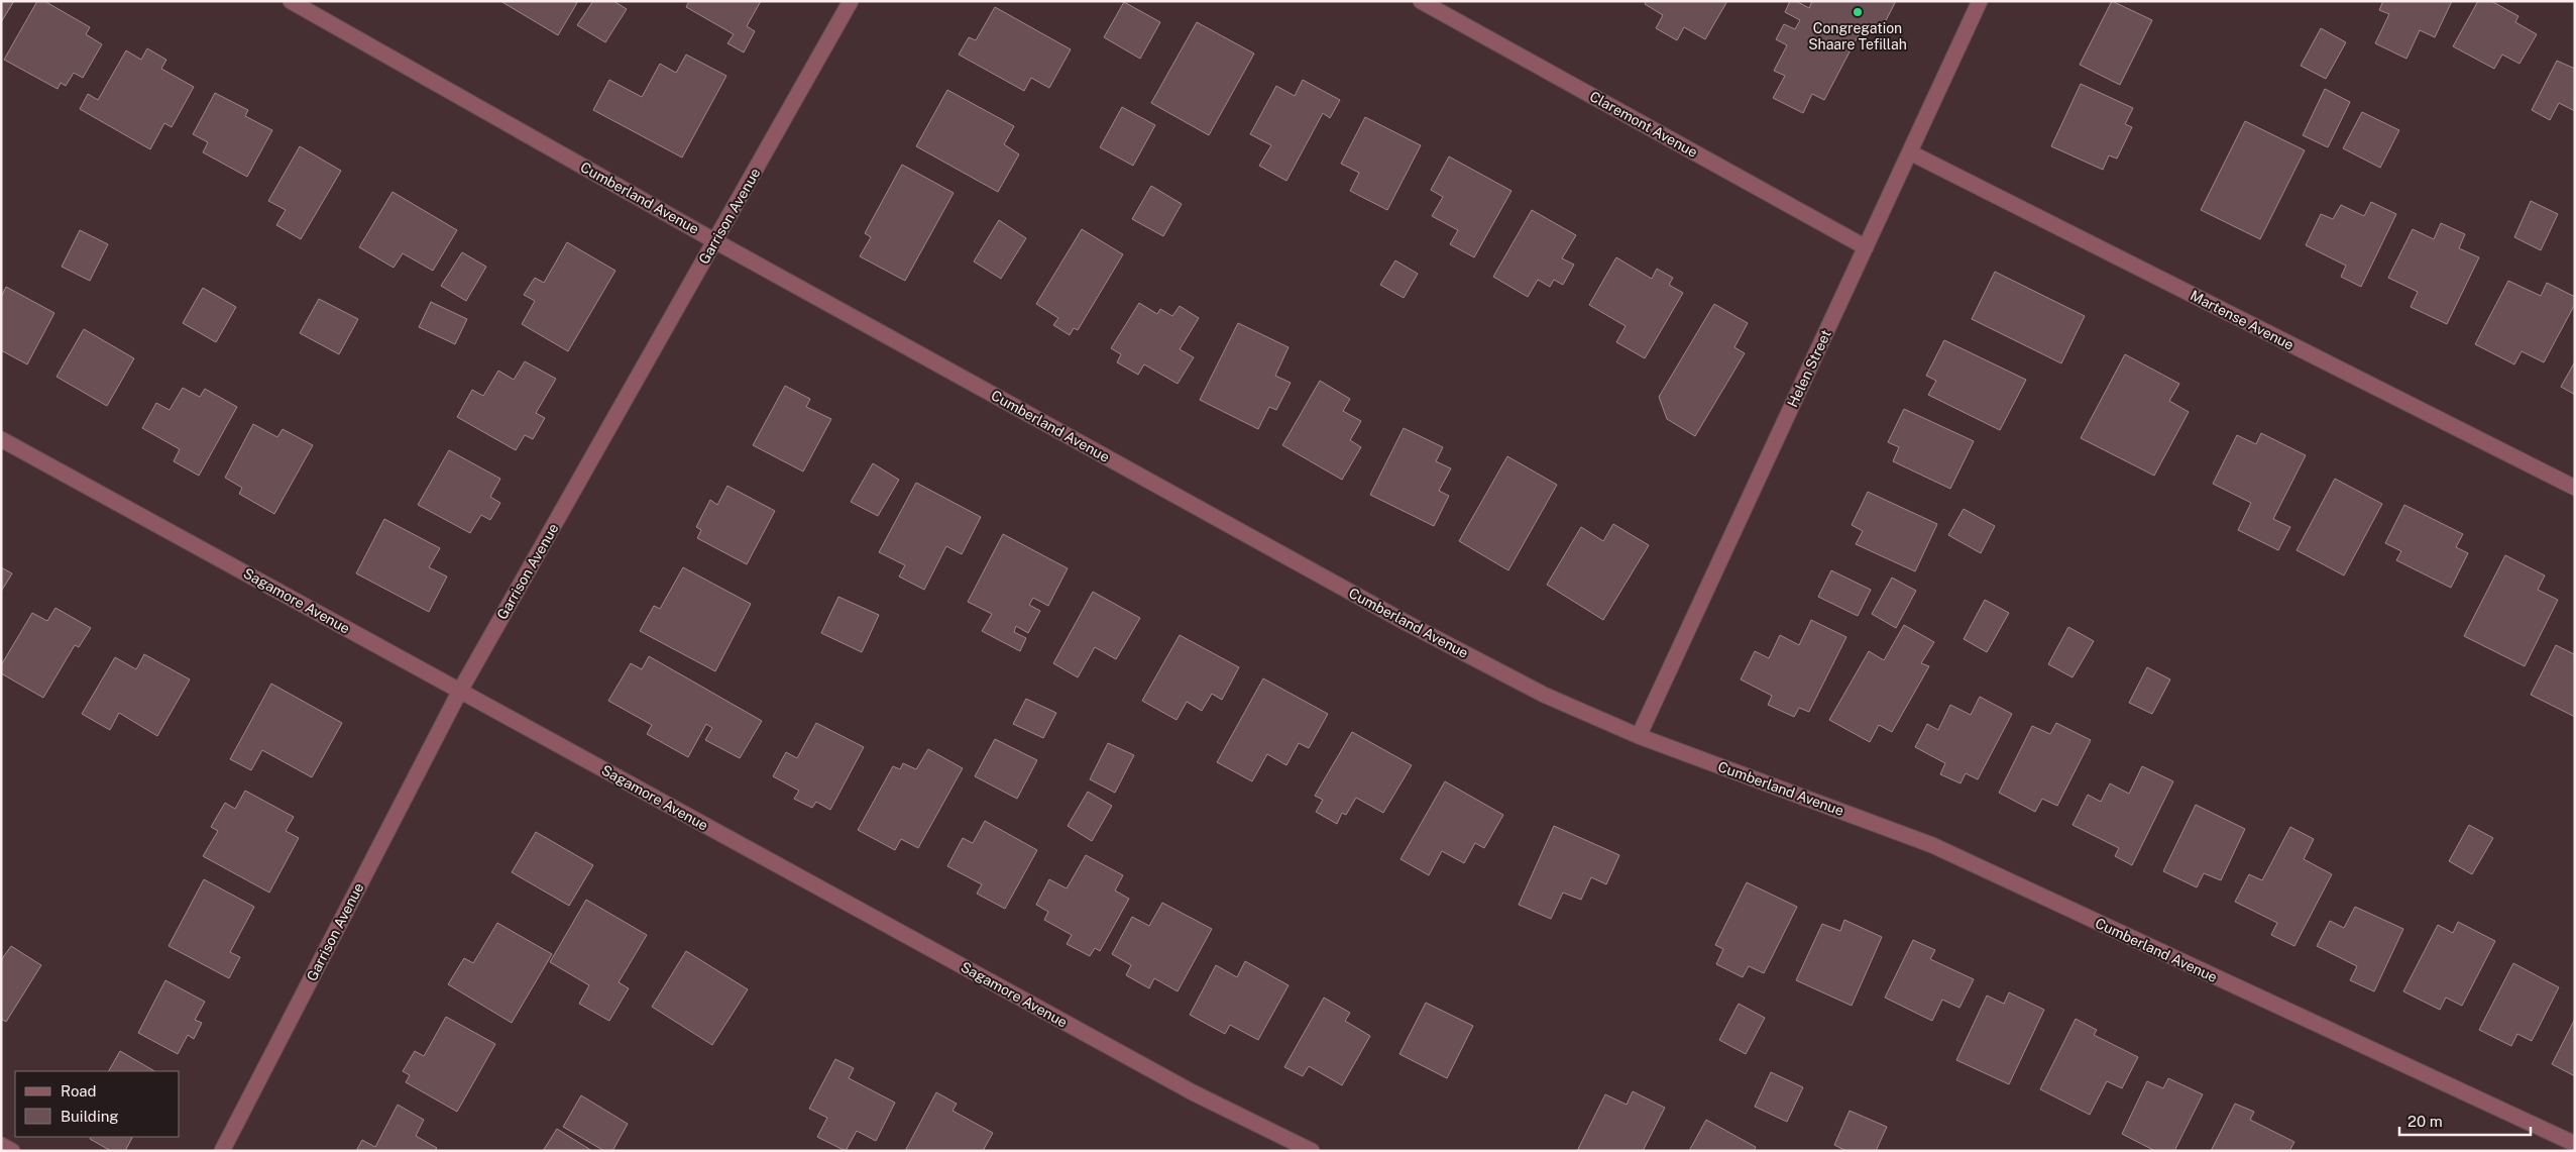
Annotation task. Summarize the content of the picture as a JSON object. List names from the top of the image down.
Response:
{
  "streets": {
    "street": [
      "Claremont Avenue",
      "Cumberland Avenue",
      "Garrison Avenue",
      "Martense Avenue",
      "Helen Street",
      "Sagamore Avenue"
    ]
  },
  "crossings": [
    ["Claremont Avenue", "Helen Street"],
    ["Cumberland Avenue", "Garrison Avenue"],
    ["Cumberland Avenue", "Helen Street"],
    ["Garrison Avenue", "Sagamore Avenue"],
    ["Martense Avenue", "Helen Street"]
  ],
  "places": ["Congregation Shaare Tefillah"],
  "legend": ["Road", "Building"],
  "scale_bar": "20 m"
}
